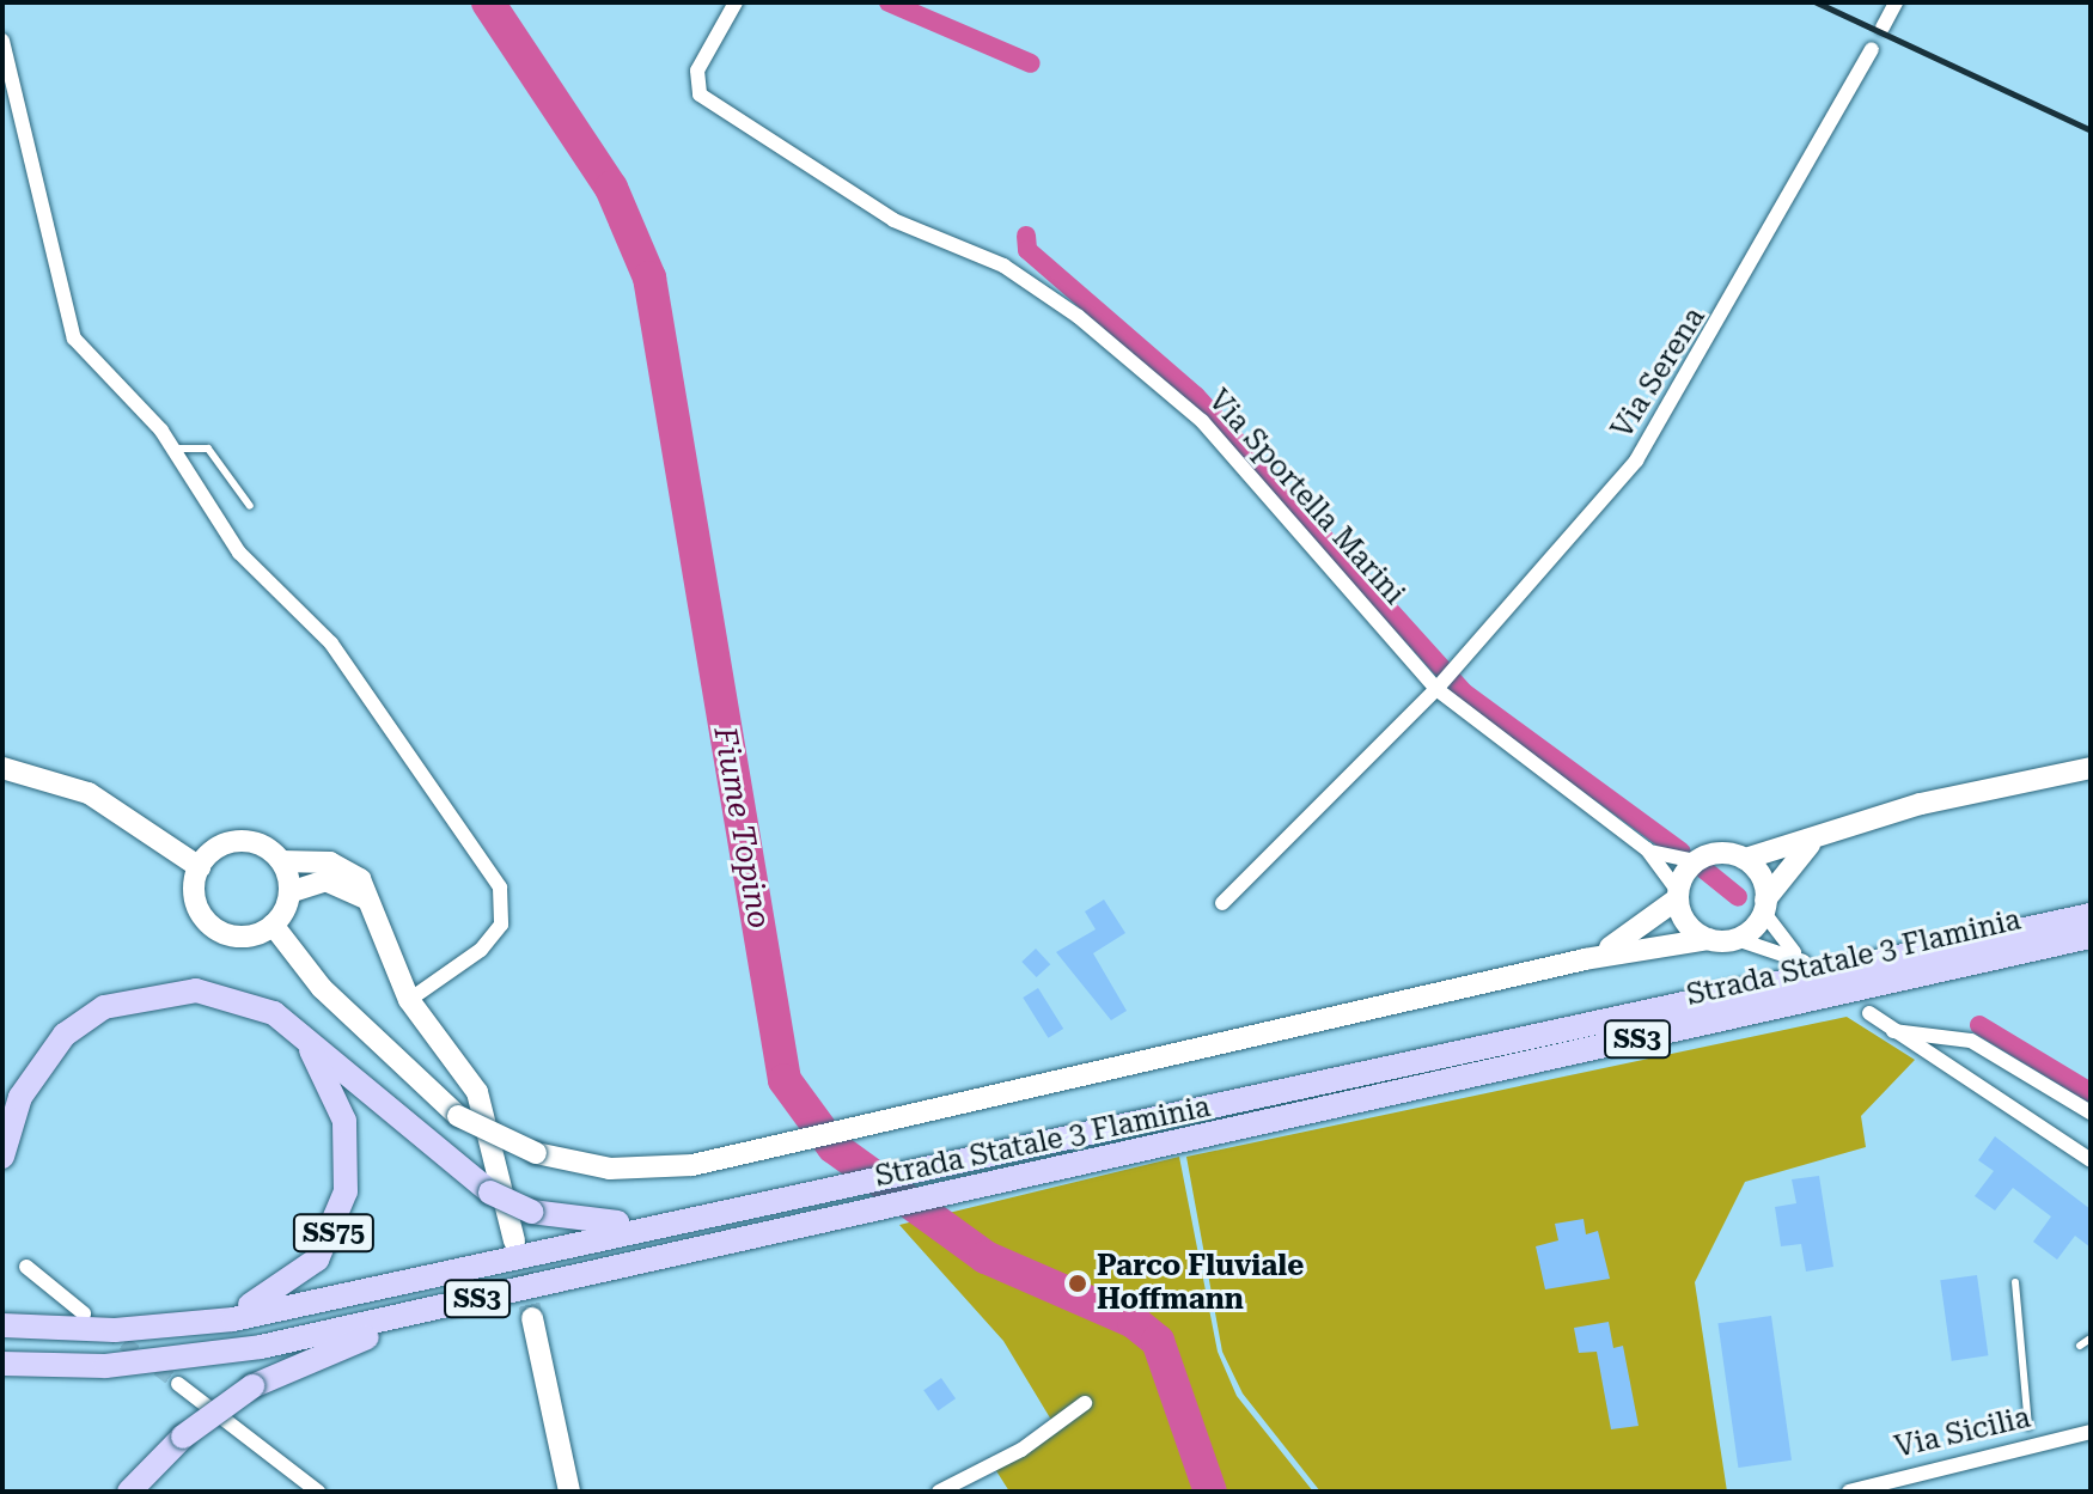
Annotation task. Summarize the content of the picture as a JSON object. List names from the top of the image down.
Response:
{
  "streets": {
    "highway": ["Strada Statale 3 Flaminia", "SS3", "SS75"],
    "main road": ["Via Sportella Marini"],
    "street": ["Via Serena", "Via Sicilia"]
  },
  "crossings": [
    ["Via Serena", "Via Sportella Marini"],
    ["Strada Statale 3 Flaminia", "SS75"]
  ],
  "water": ["Fiume Topino"],
  "places": ["Parco Fluviale Hoffmann"]
}
